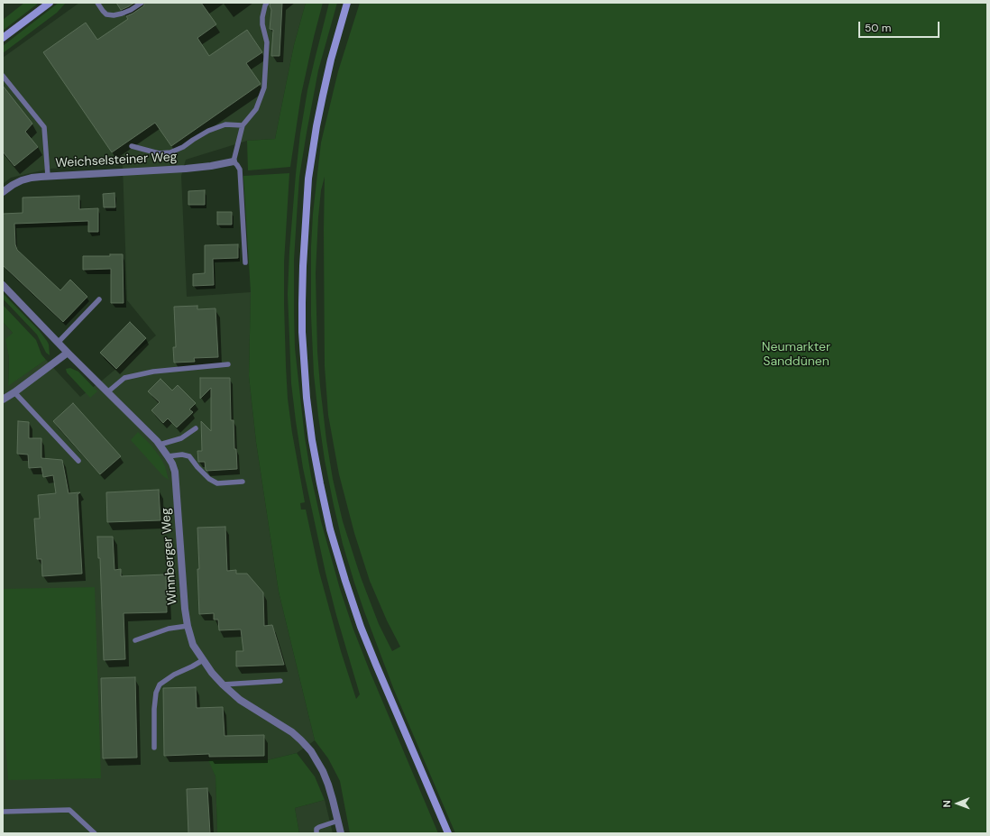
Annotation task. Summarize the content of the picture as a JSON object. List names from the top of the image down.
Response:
{
  "streets": {
    "street": ["Weichselsteiner Weg", "Winnberger Weg"]
  },
  "parks": ["Neumarkter Sanddünen"],
  "scale_bar": "50 m",
  "north": "left"
}
